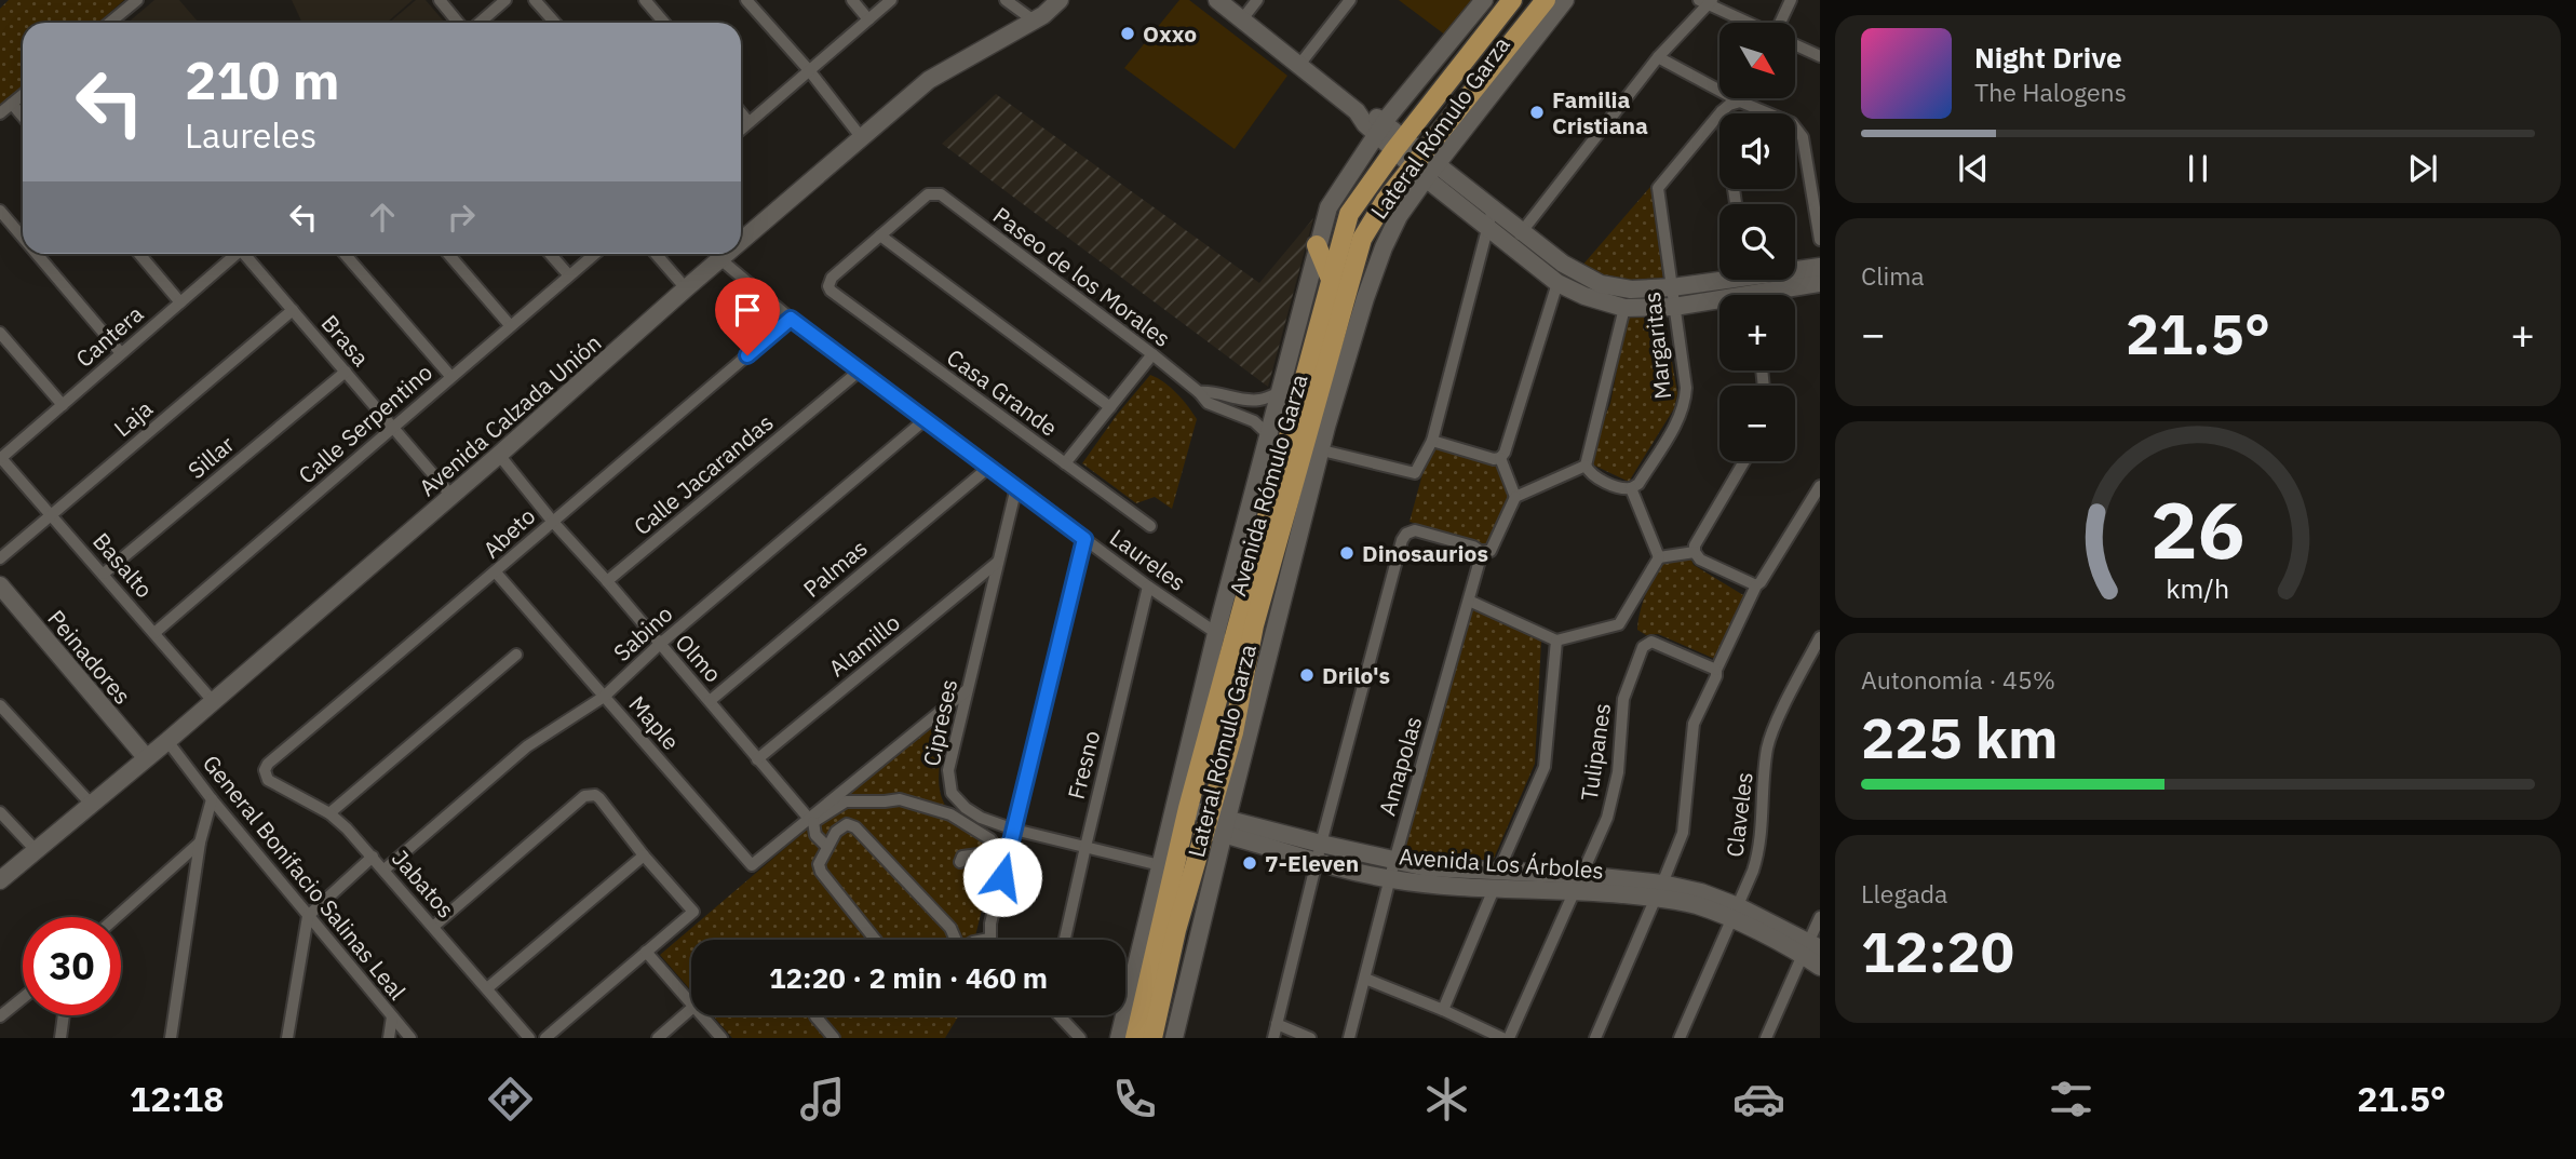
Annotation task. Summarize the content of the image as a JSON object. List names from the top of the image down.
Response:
{
  "streets": {
    "main road": ["Avenida Rómulo Garza"],
    "street": [
      "Lateral Rómulo Garza",
      "Paseo de los Morales",
      "Cantera",
      "Brasa",
      "Margaritas",
      "Casa Grande",
      "Avenida Calzada Unión",
      "Laja",
      "Calle Serpentino",
      "Sillar",
      "Calle Jacarandas",
      "Abeto",
      "Laureles",
      "Basalto",
      "Palmas",
      "Sabino",
      "Alamillo",
      "Peinadores",
      "Olmo",
      "Maple",
      "Cipreses",
      "Tulipanes",
      "Fresno",
      "Amapolas",
      "Claveles",
      "Avenida Los Árboles",
      "General Bonifacio Salinas Leal",
      "Jabatos"
    ]
  },
  "crossings": [
    ["Lateral Rómulo Garza", "Paseo de los Morales"],
    ["Lateral Rómulo Garza", "Avenida Rómulo Garza"],
    ["Lateral Rómulo Garza", "Laureles"],
    ["Lateral Rómulo Garza", "Cipreses"],
    ["Lateral Rómulo Garza", "Avenida Los Árboles"],
    ["Paseo de los Morales", "Casa Grande"],
    ["Paseo de los Morales", "Avenida Rómulo Garza"],
    ["Cantera", "Basalto"],
    ["Brasa", "Avenida Calzada Unión"],
    ["Brasa", "Laja"],
    ["Brasa", "Calle Serpentino"],
    ["Brasa", "Sillar"],
    ["Margaritas", "Amapolas"],
    ["Avenida Calzada Unión", "Laureles"],
    ["Avenida Calzada Unión", "Basalto"],
    ["Avenida Calzada Unión", "Peinadores"],
    ["Avenida Calzada Unión", "Olmo"],
    ["Avenida Calzada Unión", "General Bonifacio Salinas Leal"],
    ["Laja", "Basalto"],
    ["Calle Serpentino", "Basalto"],
    ["Sillar", "Basalto"],
    ["Calle Jacarandas", "Laureles"],
    ["Calle Jacarandas", "Olmo"],
    ["Avenida Rómulo Garza", "Laureles"],
    ["Avenida Rómulo Garza", "Avenida Los Árboles"],
    ["Abeto", "Laureles"],
    ["Abeto", "Olmo"],
    ["Abeto", "Maple"],
    ["Abeto", "Jabatos"],
    ["Laureles", "Palmas"],
    ["Laureles", "Sabino"],
    ["Laureles", "Cipreses"],
    ["Laureles", "Fresno"],
    ["Palmas", "Olmo"],
    ["Sabino", "Olmo"],
    ["Sabino", "Maple"],
    ["Sabino", "Jabatos"],
    ["Alamillo", "Olmo"],
    ["Alamillo", "Cipreses"],
    ["Olmo", "Maple"],
    ["Cipreses", "Fresno"],
    ["Tulipanes", "Avenida Los Árboles"],
    ["Amapolas", "Avenida Los Árboles"],
    ["Claveles", "Avenida Los Árboles"]
  ],
  "places": [
    "Oxxo",
    "Familia Cristiana",
    "Dinosaurios",
    "Drilo's",
    "7-Eleven"
  ],
  "north": "bottom right",
  "page": {
    "map_buttons": ["+", "−"],
    "turn": ["210 m", "Laureles"],
    "song": ["Night Drive", "The Halogens"],
    "tile": [
      "Clima",
      ["Autonomía · 45%", "225 km"],
      ["Llegada", "12:20"]
    ],
    "heat": ["−", "21.5°", "+"],
    "limit": "30",
    "trip": "12:20 · 2 min · 460 m",
    "tabs": ["12:18", "21.5°"],
    "gauge": ["26", "km/h"]
  }
}
